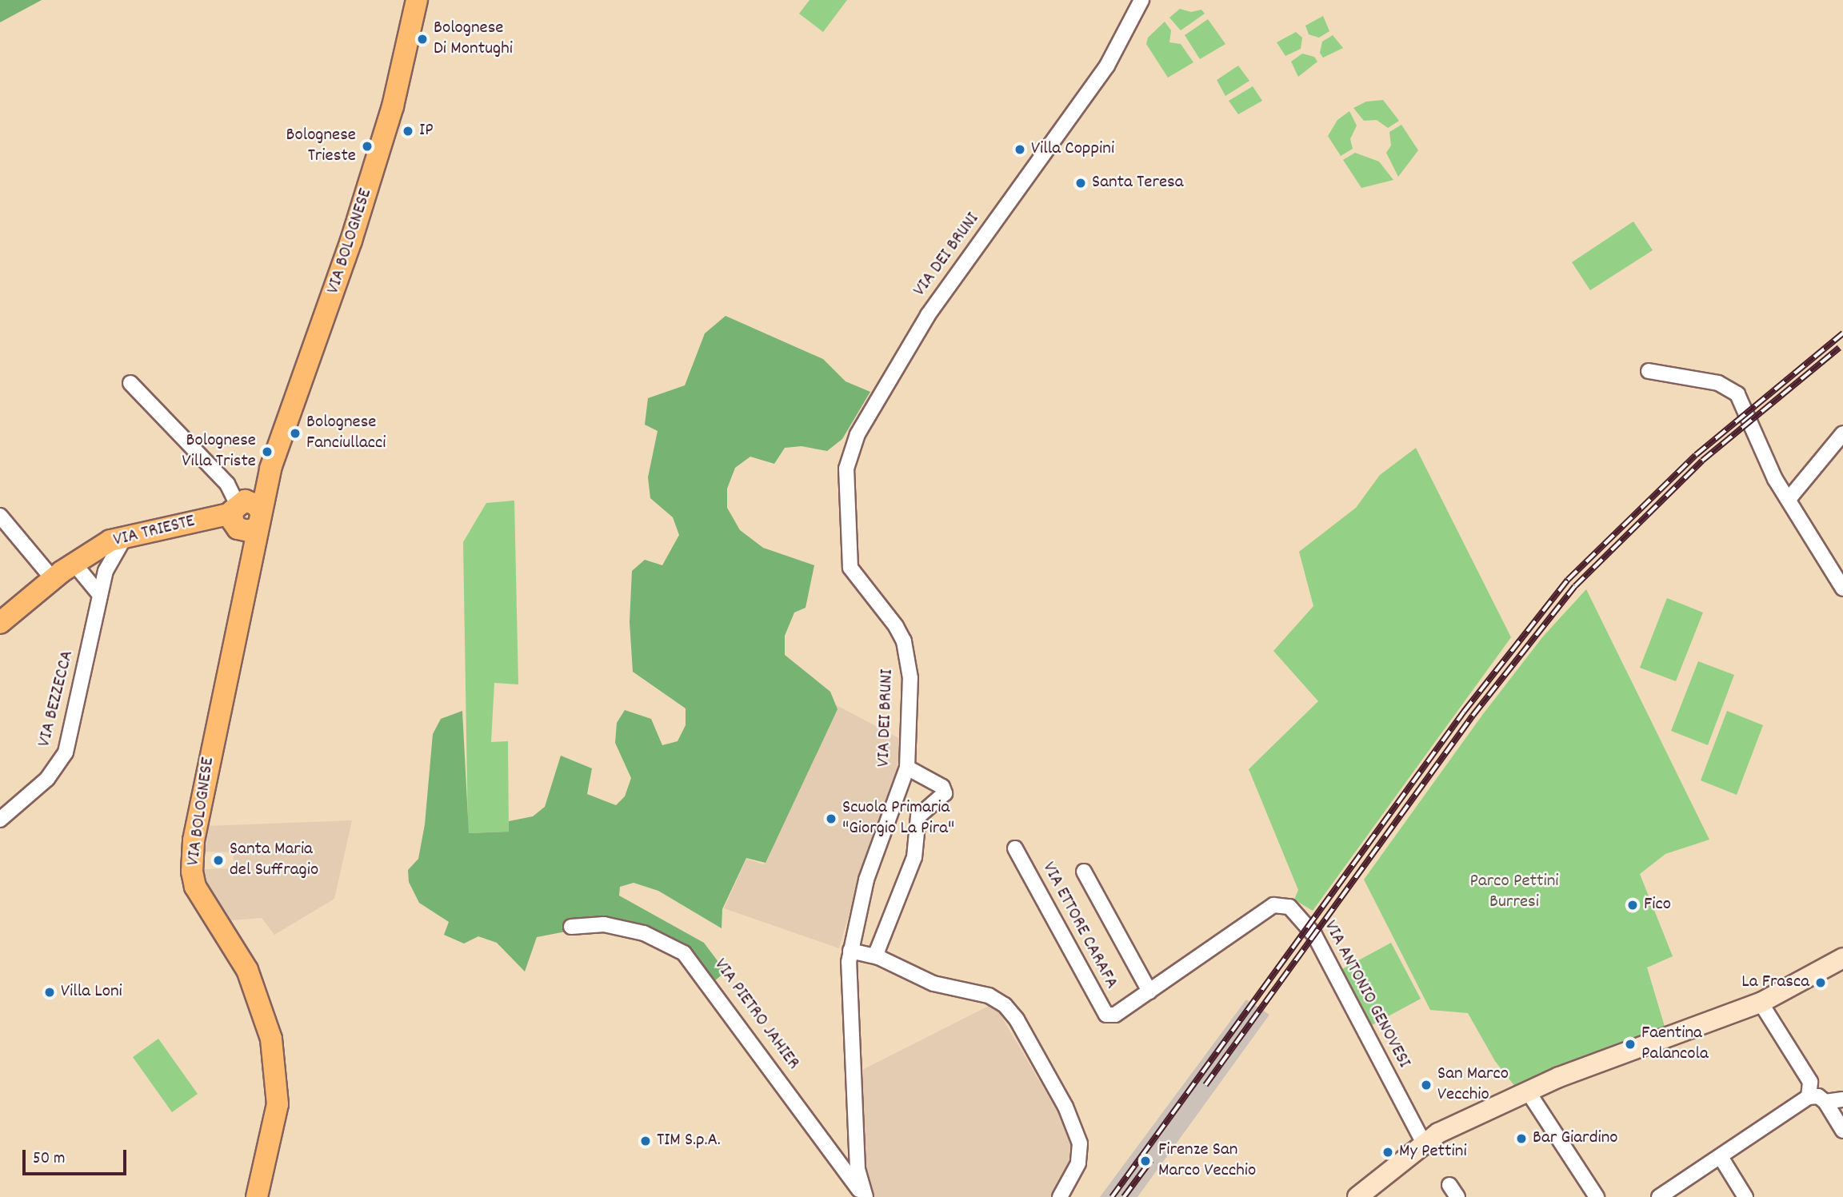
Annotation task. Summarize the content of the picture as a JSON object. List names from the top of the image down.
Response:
{
  "streets": {
    "main road": ["VIA BOLOGNESE", "VIA TRIESTE"],
    "street": [
      "VIA DEI BRUNI",
      "VIA BEZZECCA",
      "VIA ETTORE CARAFA",
      "VIA ANTONIO GENOVESI",
      "VIA PIETRO JAHIER"
    ]
  },
  "crossings": [
    ["VIA BOLOGNESE", "VIA TRIESTE"],
    ["VIA DEI BRUNI", "VIA PIETRO JAHIER"],
    ["VIA TRIESTE", "VIA BEZZECCA"],
    ["VIA ETTORE CARAFA", "VIA ANTONIO GENOVESI"]
  ],
  "parks": ["Parco Pettini Burresi"],
  "places": [
    "Bolognese Di Montughi",
    "IP",
    "Bolognese Trieste",
    "Villa Coppini",
    "Santa Teresa",
    "Bolognese Fanciullacci",
    "Bolognese Villa Triste",
    "Scuola Primaria \"Giorgio La Pira\"",
    "Santa Maria del Suffragio",
    "Fico",
    "La Frasca",
    "Villa Loni",
    "Faentina Palancola",
    "San Marco Vecchio",
    "Bar Giardino",
    "TIM S.p.A.",
    "My Pettini",
    "Firenze San Marco Vecchio"
  ],
  "scale_bar": "50 m"
}
